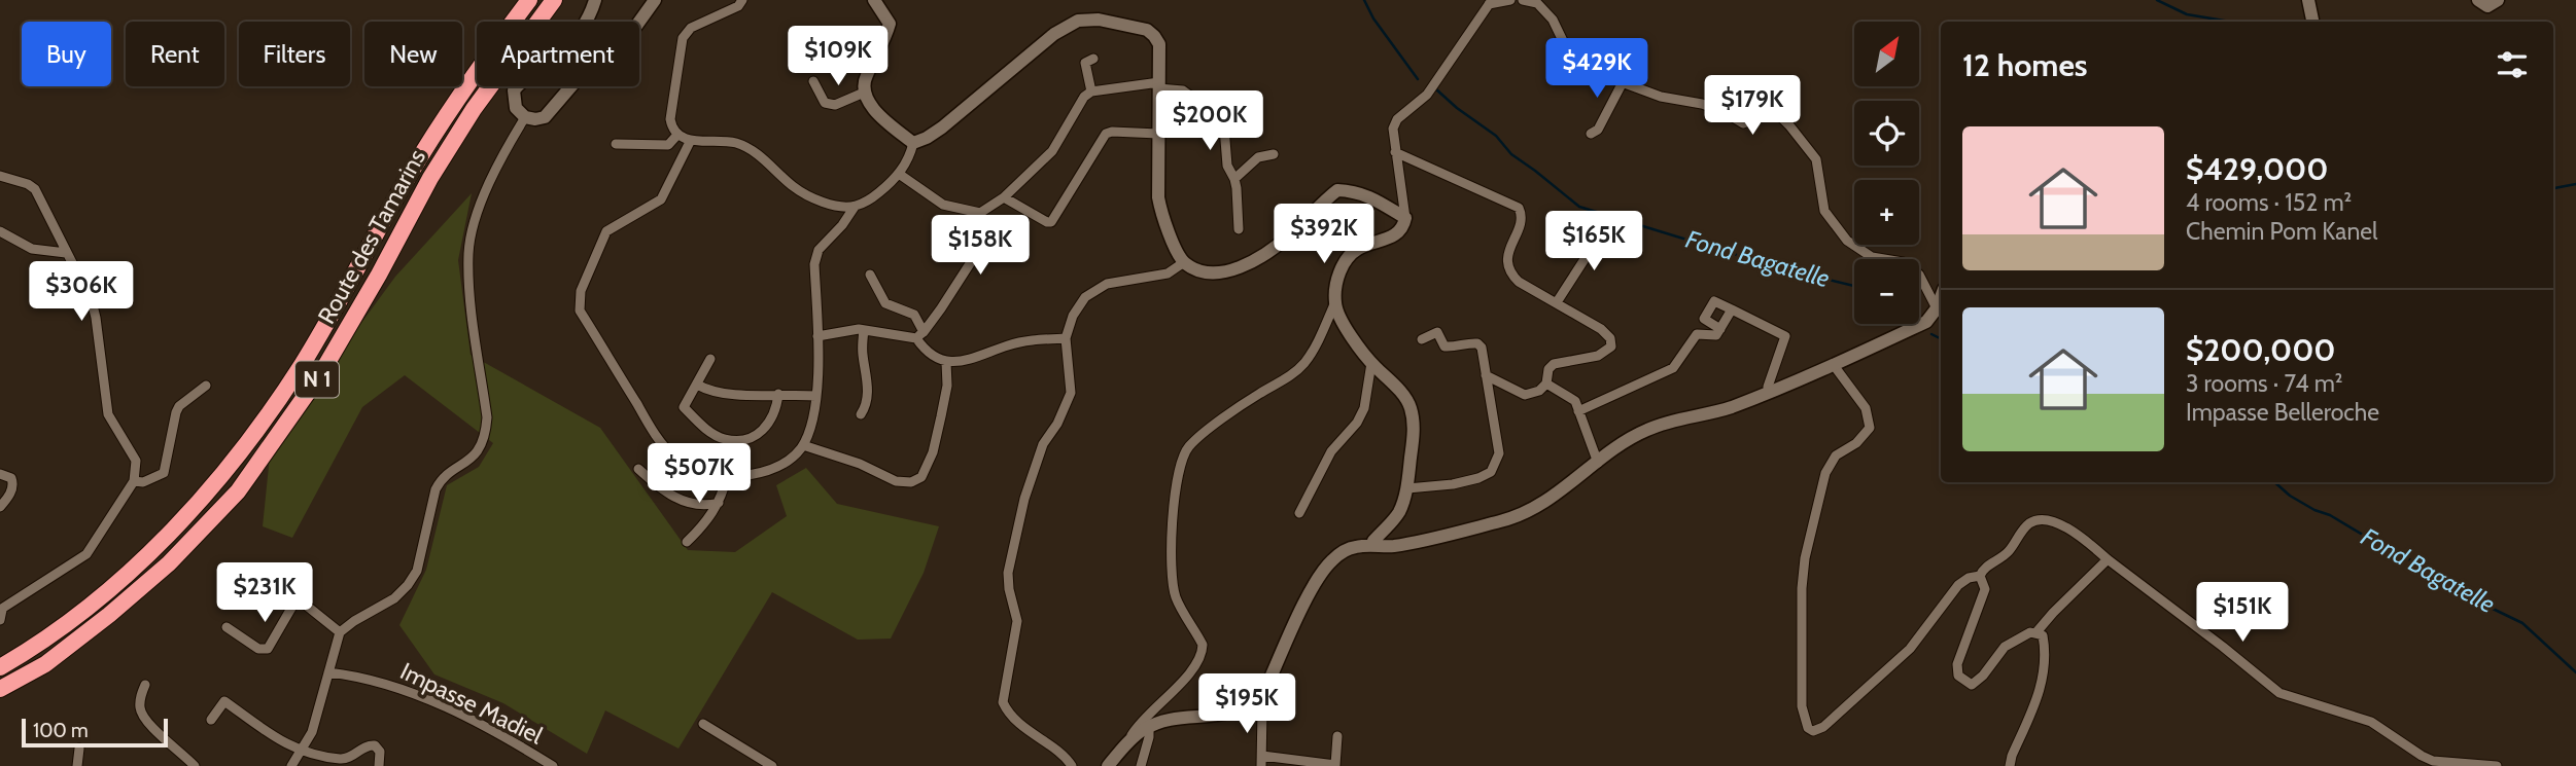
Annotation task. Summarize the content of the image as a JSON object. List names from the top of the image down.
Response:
{
  "streets": {
    "highway": ["Route des Tamarins", "N 1"],
    "street": ["Impasse Madiel"]
  },
  "water": ["Fond Bagatelle"],
  "scale_bar": "100 m",
  "north": "top right",
  "page": {
    "map_buttons": ["+", "−"],
    "chip": [
      "Buy",
      "Rent",
      "Filters",
      "New",
      "Apartment"
    ],
    "heading": "12 homes",
    "price": [
      "$109K",
      "$429K",
      "$179K",
      "$200K",
      "$392K",
      "$165K",
      "$158K",
      "$306K",
      "$507K",
      "$231K",
      "$151K",
      "$195K"
    ],
    "list": [
      {
        "name": "$429,000",
        "note": "4 rooms · 152 m² · Chemin Pom Kanel"
      },
      {
        "name": "$200,000",
        "note": "3 rooms · 74 m² · Impasse Belleroche"
      }
    ],
    "scale": "100 m"
  }
}
